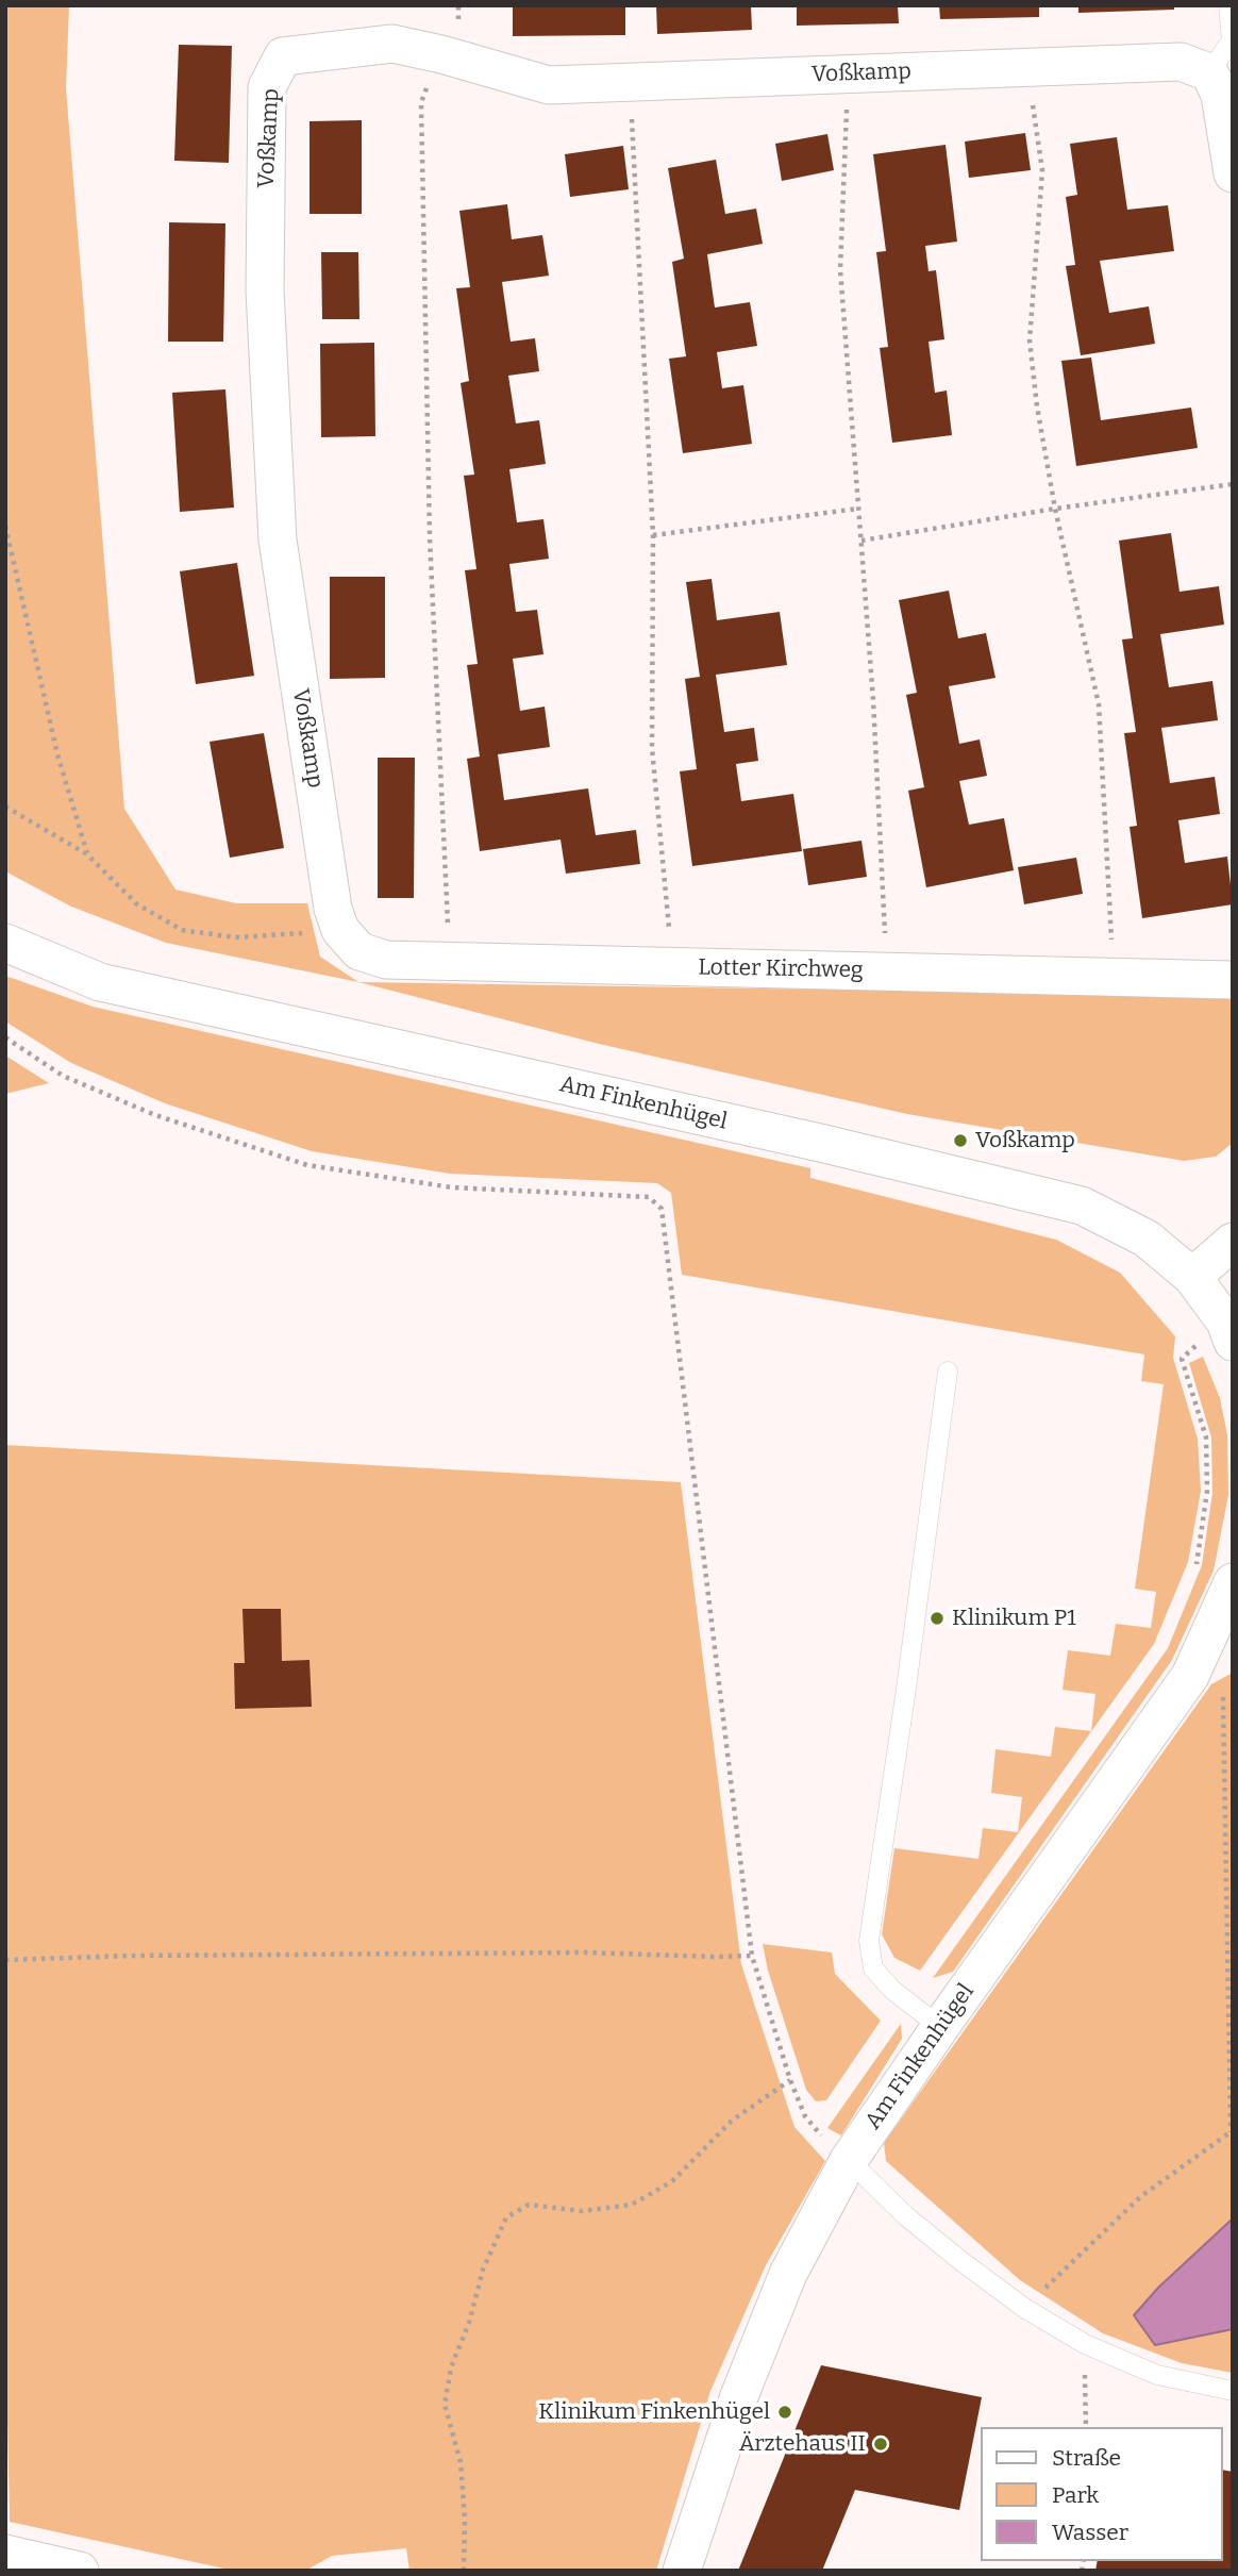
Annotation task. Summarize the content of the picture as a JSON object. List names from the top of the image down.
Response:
{
  "streets": {
    "street": ["Voßkamp", "Lotter Kirchweg", "Am Finkenhügel"]
  },
  "crossings": [
    ["Voßkamp", "Lotter Kirchweg"]
  ],
  "places": [
    "Voßkamp",
    "Klinikum P1",
    "Klinikum Finkenhügel",
    "Ärztehaus II"
  ],
  "legend": ["Straße", "Park", "Wasser"]
}
